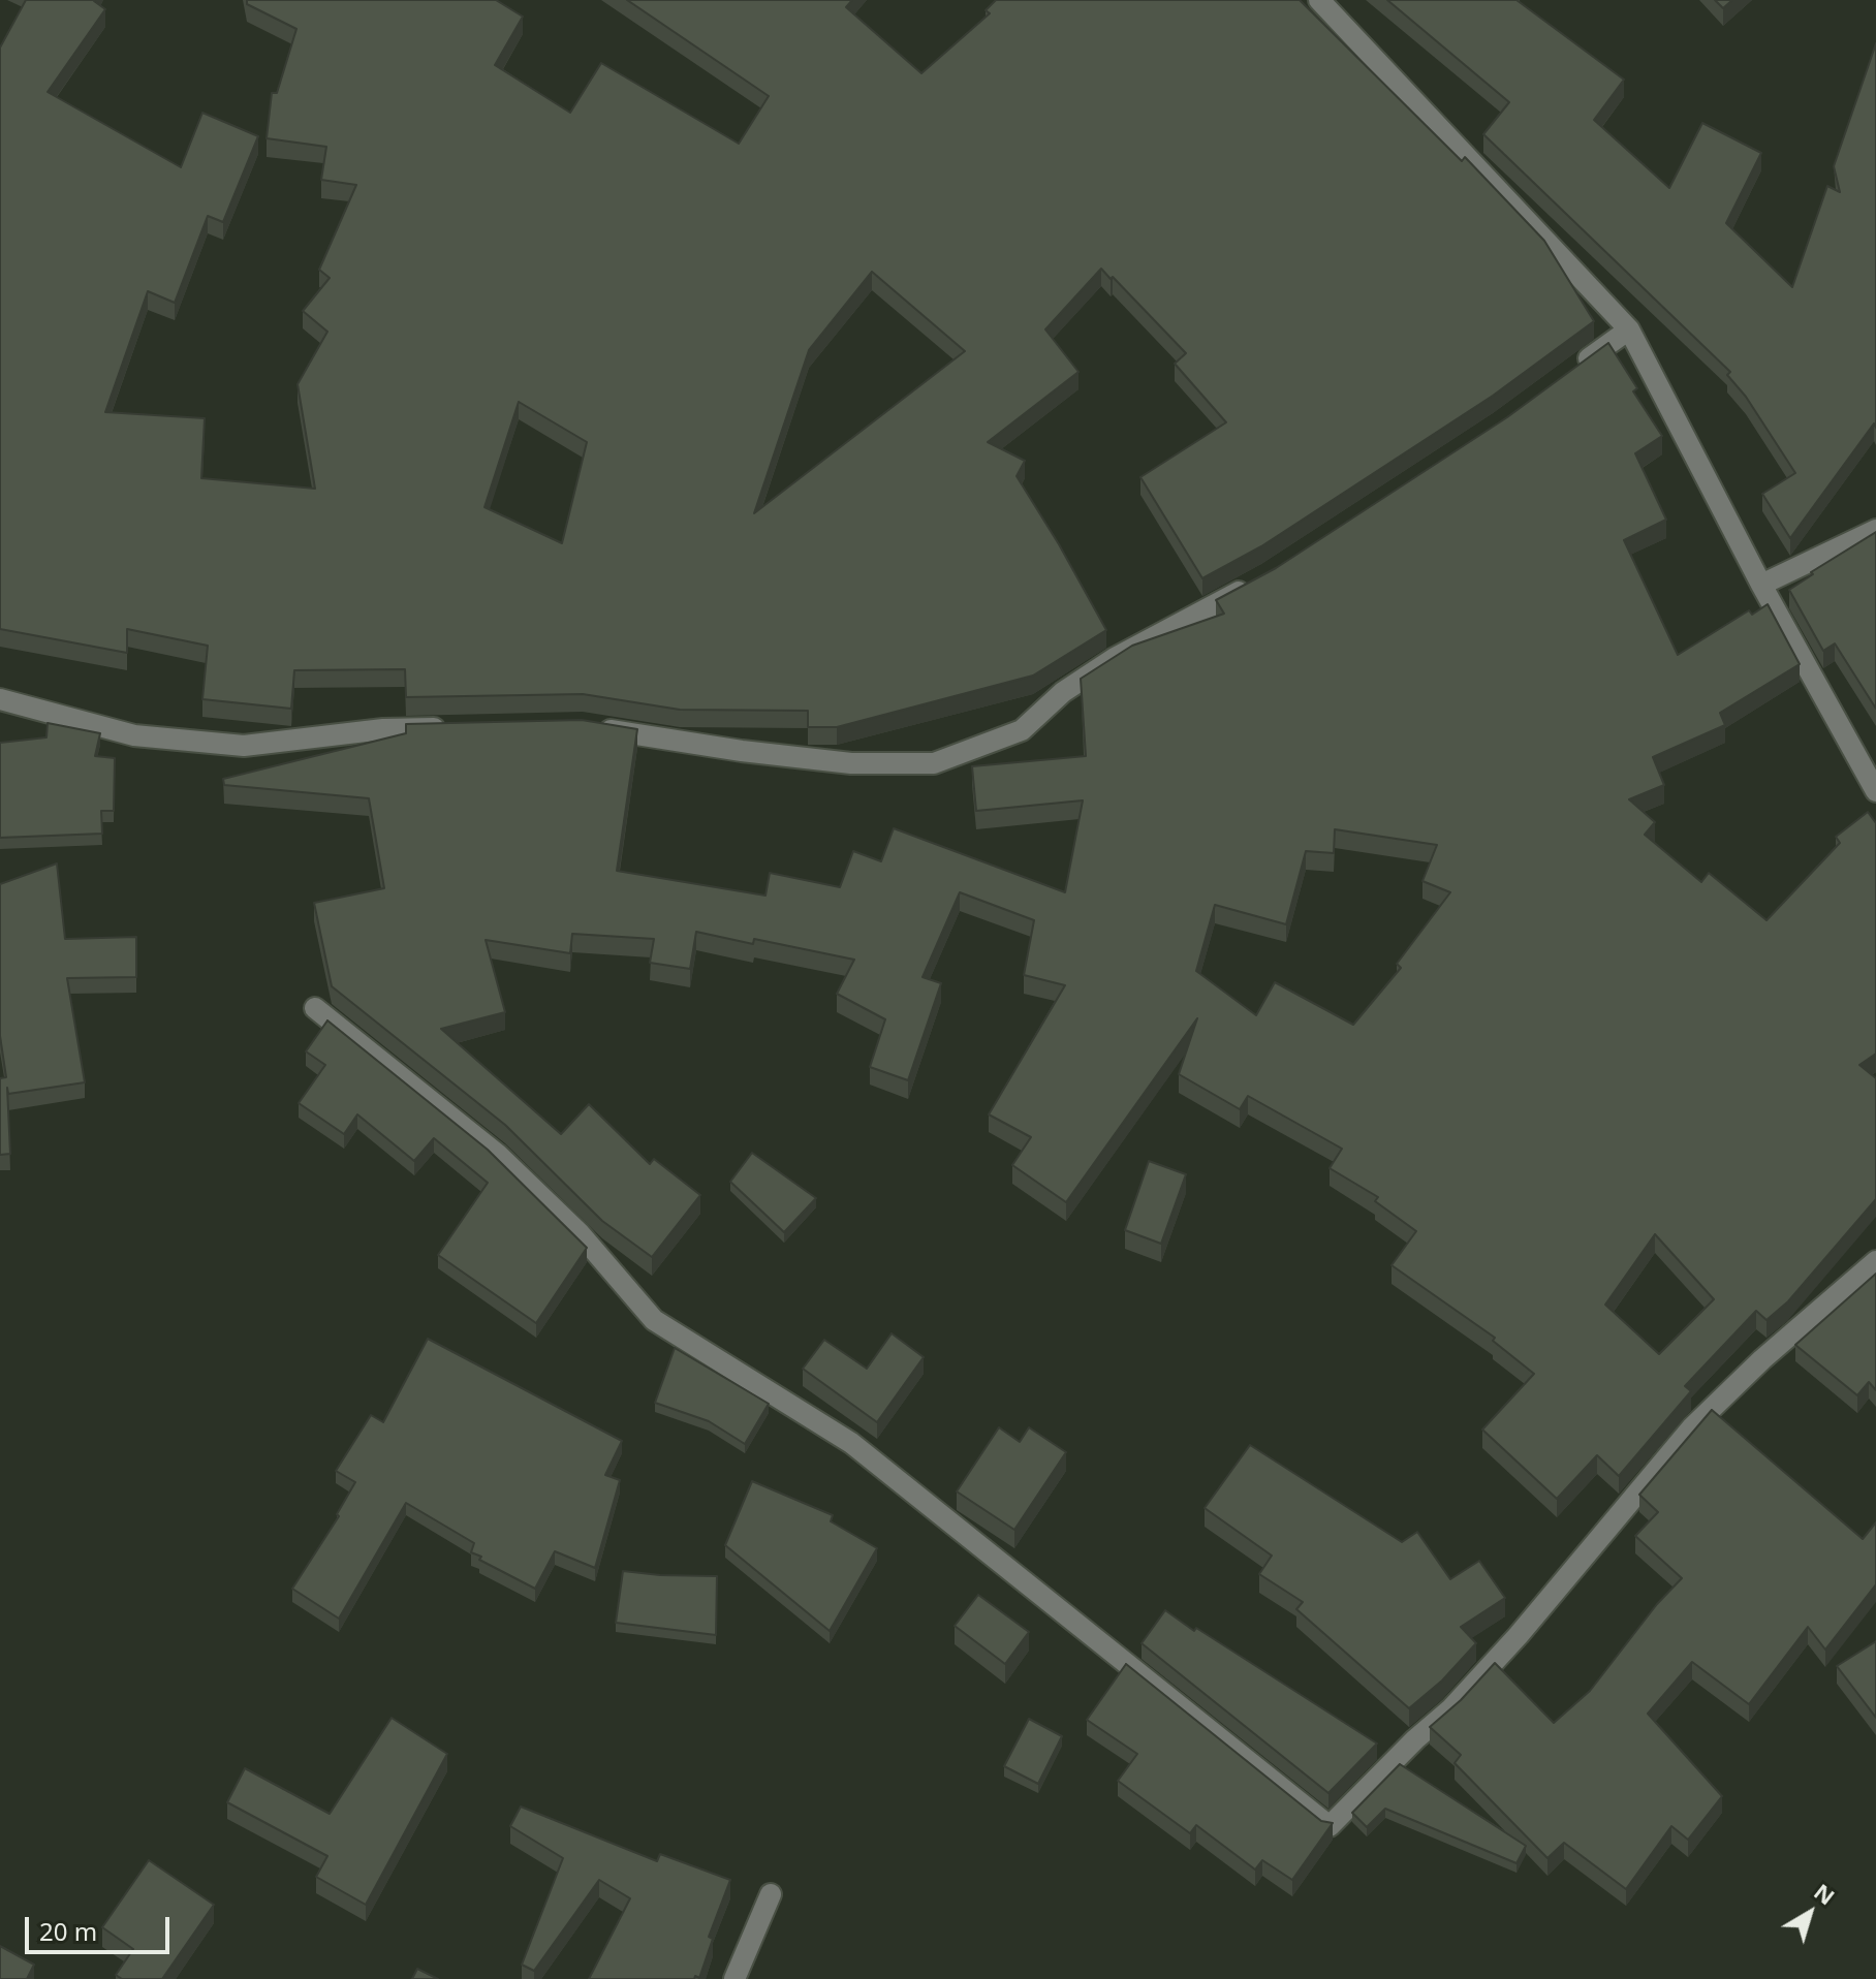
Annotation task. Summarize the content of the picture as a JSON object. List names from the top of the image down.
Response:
{
  "scale_bar": "20 m",
  "north": "top right"
}
